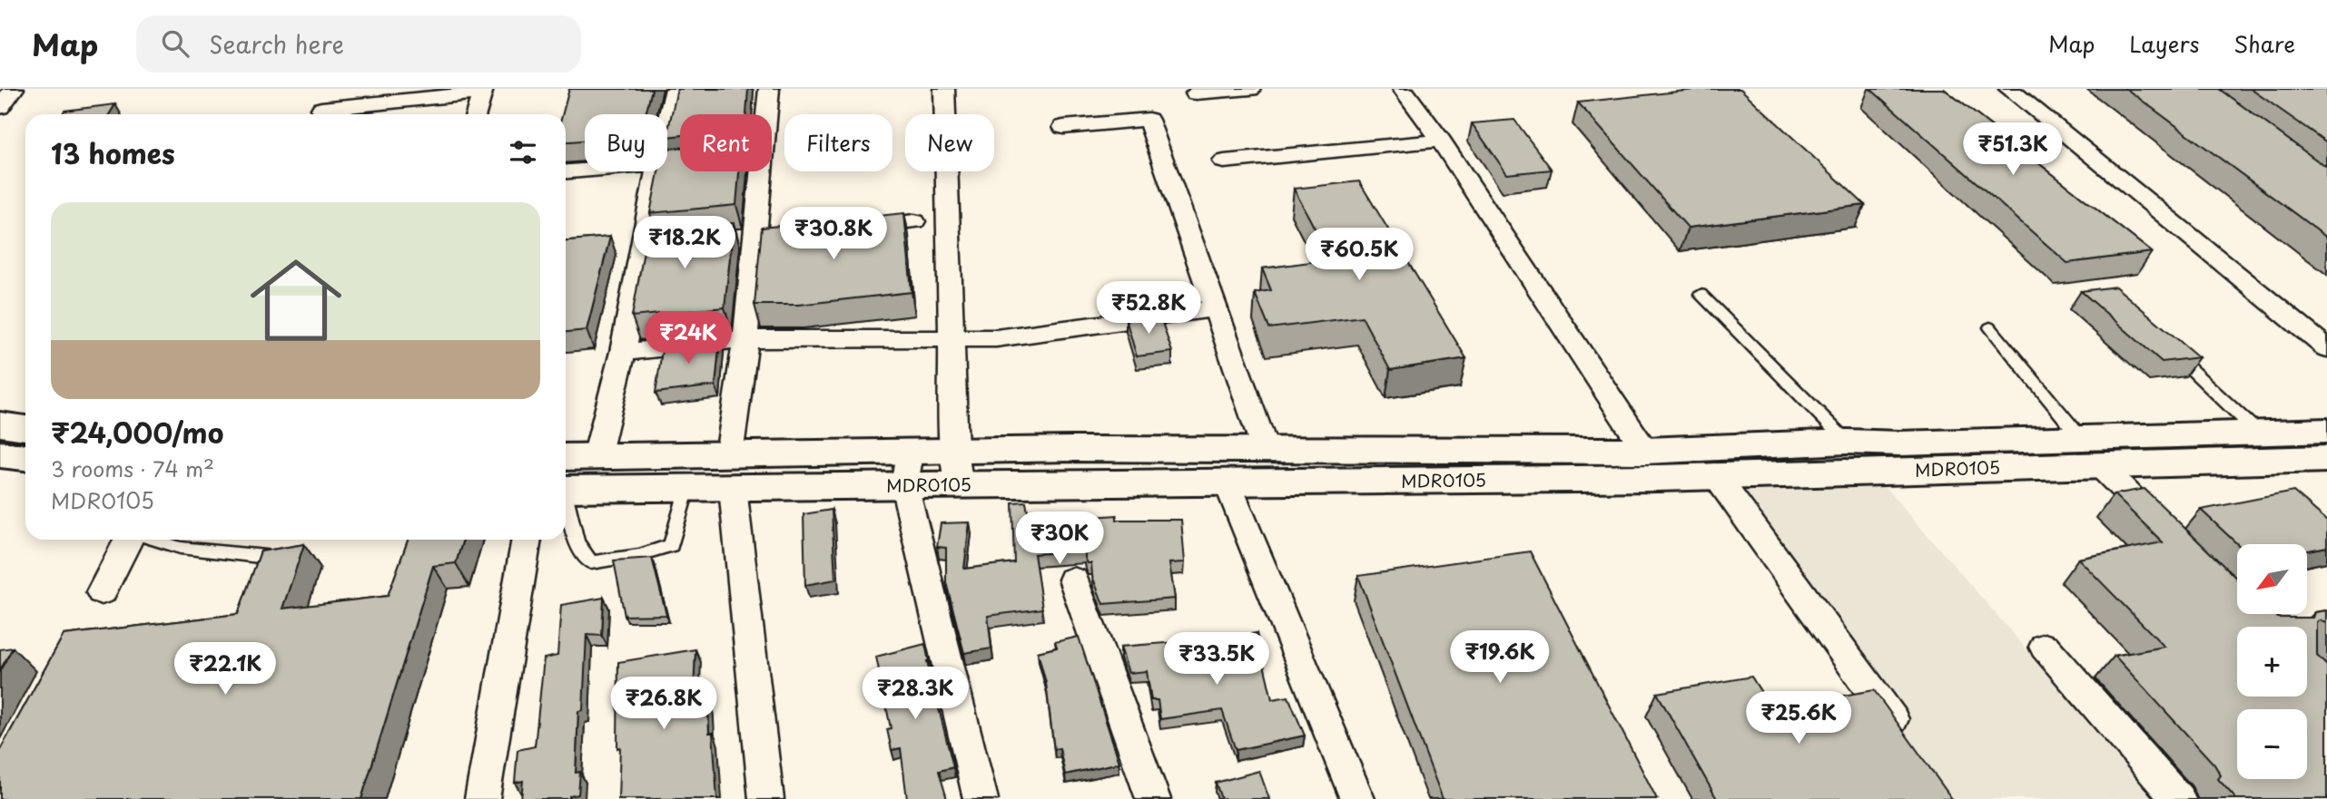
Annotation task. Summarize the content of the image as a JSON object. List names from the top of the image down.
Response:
{
  "streets": {
    "main road": ["MDR0105"]
  },
  "north": "bottom left",
  "page": {
    "header": "Map",
    "search": "Search here",
    "nav": ["Map", "Layers", "Share"],
    "chip": [
      "Buy",
      "Rent",
      "Filters",
      "New"
    ],
    "heading": "13 homes",
    "price": [
      "₹51.3K",
      "₹30.8K",
      "₹18.2K",
      "₹60.5K",
      "₹52.8K",
      "₹24K",
      "₹30K",
      "₹19.6K",
      "₹33.5K",
      "₹22.1K",
      "₹28.3K",
      "₹26.8K",
      "₹25.6K"
    ],
    "list": [
      {
        "name": "₹24,000/mo",
        "note": "3 rooms · 74 m² · MDR0105"
      }
    ],
    "map_buttons": ["+", "−"]
  }
}
